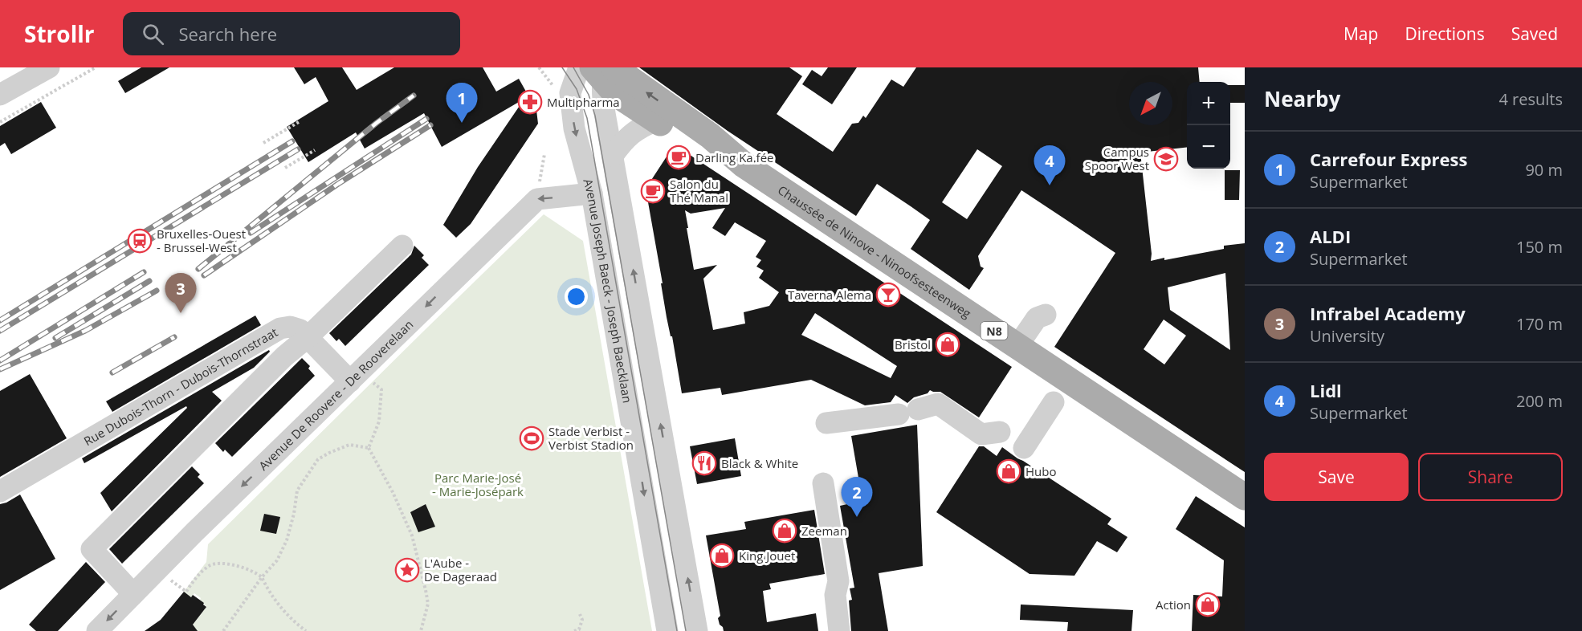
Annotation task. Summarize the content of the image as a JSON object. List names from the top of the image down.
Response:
{
  "streets": {
    "main road": ["Chaussée de Ninove - Ninoofsesteenweg", "N8"],
    "street": ["Avenue Joseph Baeck - Joseph Baecklaan", "Rue Dubois-Thorn - Dubois-Thornstraat", "Avenue De Roovere - De Rooverelaan"]
  },
  "crossings": [
    ["Chaussée de Ninove - Ninoofsesteenweg", "Avenue Joseph Baeck - Joseph Baecklaan"],
    ["Rue Dubois-Thorn - Dubois-Thornstraat", "Avenue De Roovere - De Rooverelaan"]
  ],
  "one_way": ["Avenue De Roovere - De Rooverelaan"],
  "parks": ["Parc Marie-José - Marie-Josépark"],
  "places": {
    "pharmacy": ["Multipharma"],
    "cafe": ["Darling Ka.fée", "Salon du Thé Manal"],
    "school or university": ["Campus Spoor West"],
    "station": ["Bruxelles-Ouest - Brussel-West"],
    "bar": ["Taverna Alema"],
    "shop": [
      "Bristol",
      "Hubo",
      "Zeeman",
      "King Jouet",
      "Action"
    ],
    "sports": ["Stade Verbist - Verbist Stadion"],
    "restaurant": ["Black & White"],
    "place": ["L'Aube - De Dageraad"]
  },
  "north": "bottom left",
  "page": {
    "header": "Strollr",
    "search": "Search here",
    "nav": ["Map", "Directions", "Saved"],
    "heading": ["Nearby", "4 results"],
    "map_buttons": ["+", "−"],
    "pins": [
      "1",
      "4",
      "3",
      "2"
    ],
    "list": [
      {
        "mark": "1",
        "name": "Carrefour Express",
        "note": "Supermarket",
        "value": "90 m"
      },
      {
        "mark": "2",
        "name": "ALDI",
        "note": "Supermarket",
        "value": "150 m"
      },
      {
        "mark": "3",
        "name": "Infrabel Academy",
        "note": "University",
        "value": "170 m"
      },
      {
        "mark": "4",
        "name": "Lidl",
        "note": "Supermarket",
        "value": "200 m"
      }
    ],
    "buttons": ["Save", "Share"]
  }
}
